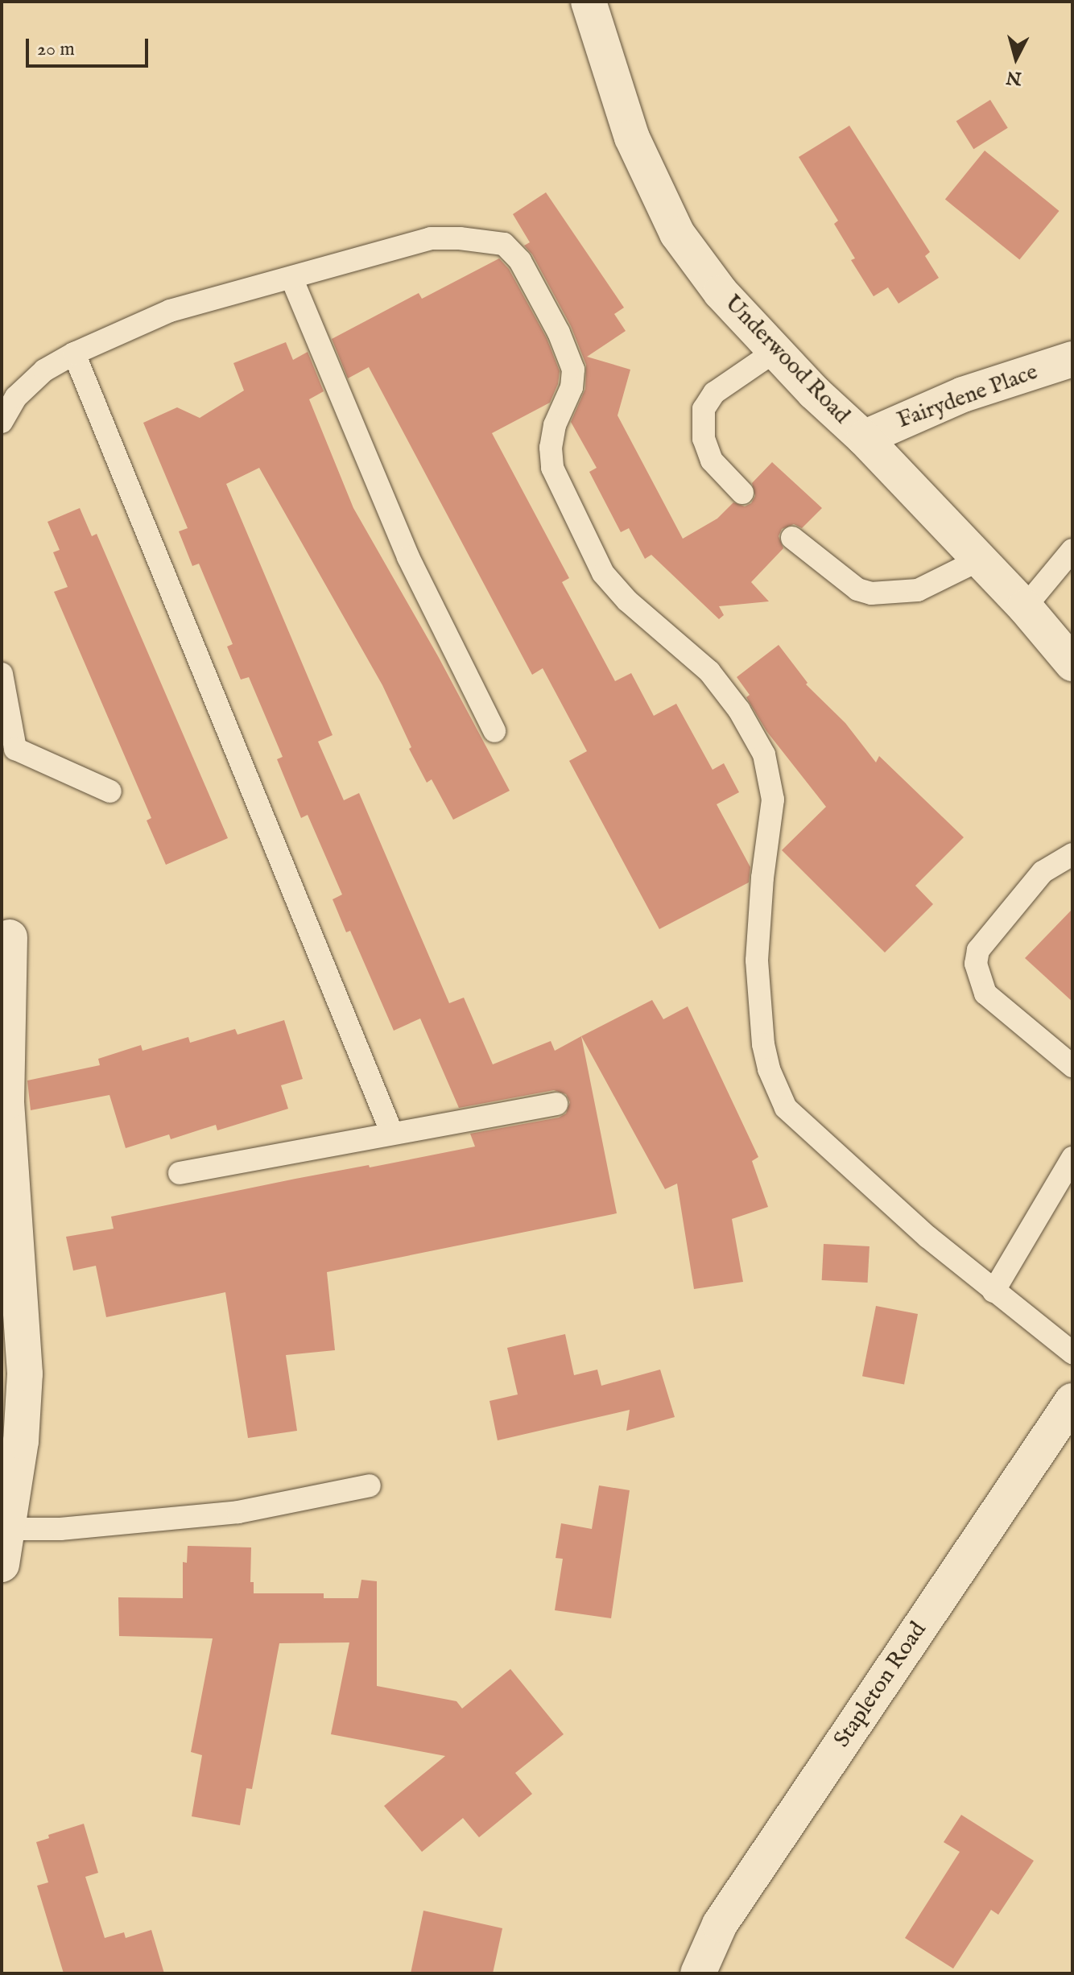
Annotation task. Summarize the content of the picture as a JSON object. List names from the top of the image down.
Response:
{
  "streets": {
    "main road": ["Underwood Road", "Fairydene Place", "Stapleton Road"]
  },
  "crossings": [
    ["Underwood Road", "Fairydene Place"]
  ],
  "scale_bar": "20 m",
  "north": "bottom"
}
